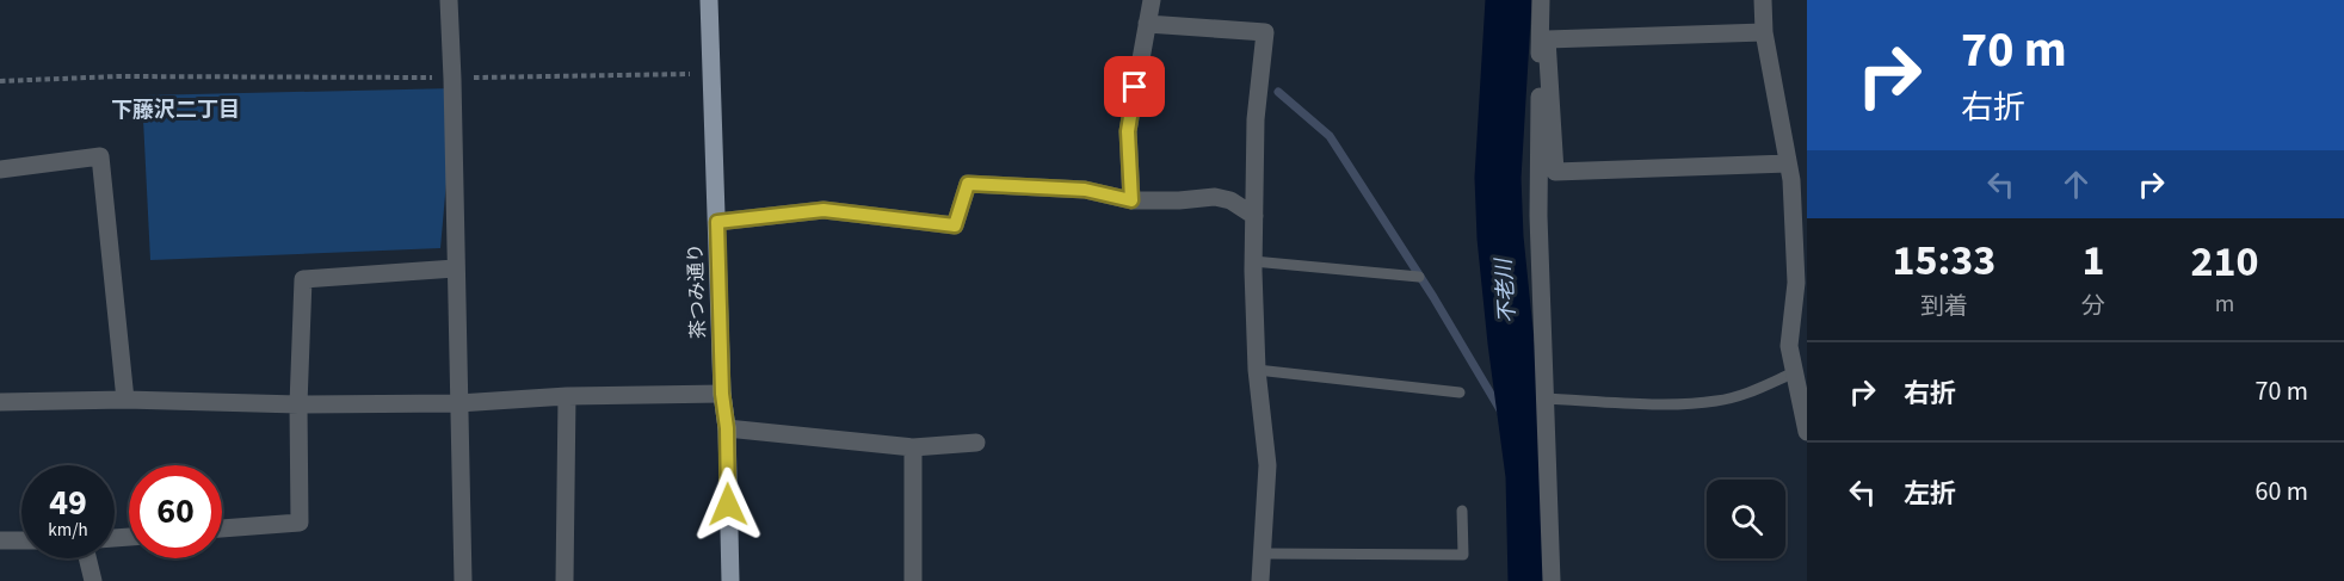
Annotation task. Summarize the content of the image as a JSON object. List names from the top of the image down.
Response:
{
  "streets": {
    "main road": ["茶つみ通り"]
  },
  "districts": ["下藤沢二丁目"],
  "water": ["不老川"],
  "page": {
    "turn": ["70 m", "右折"],
    "eta": [
      "15:33",
      "到着",
      "1",
      "分",
      "210",
      "m"
    ],
    "list": [
      {
        "name": "右折",
        "value": "70 m"
      },
      {
        "name": "左折",
        "value": "60 m"
      }
    ],
    "speed": "49 km/h",
    "limit": "60"
  }
}
